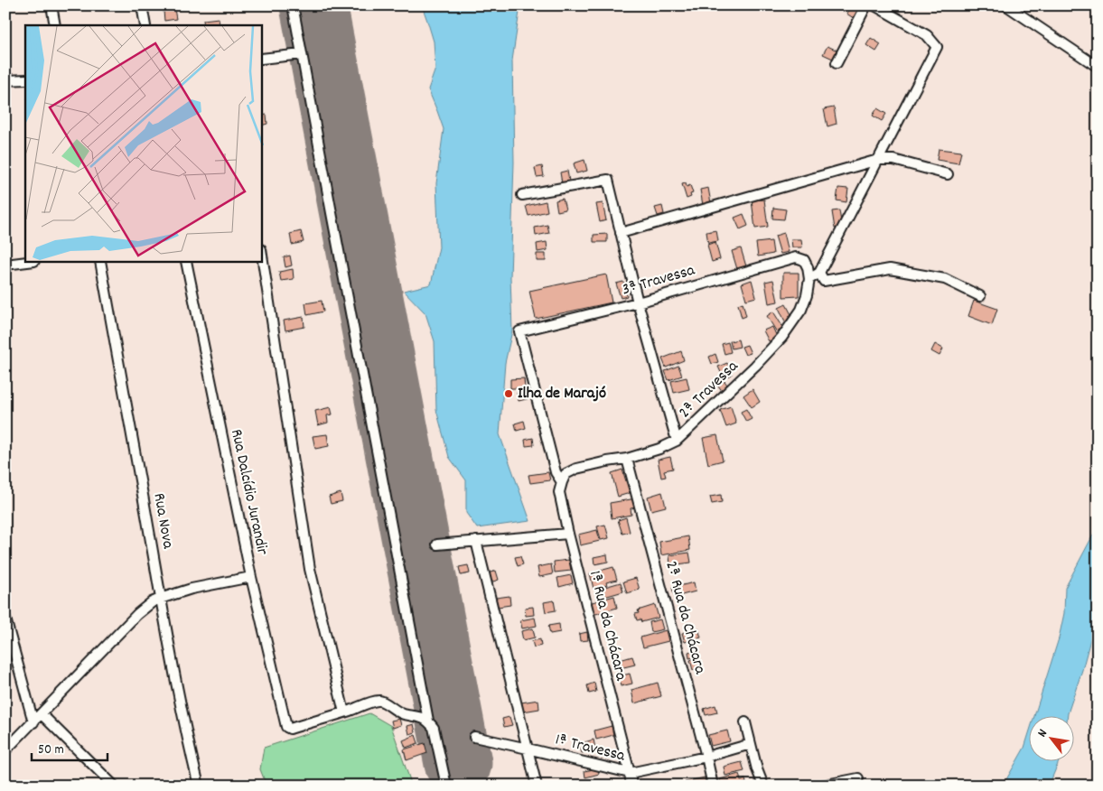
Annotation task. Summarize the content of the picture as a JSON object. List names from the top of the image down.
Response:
{
  "streets": {
    "street": [
      "3ª Travessa",
      "2ª Travessa",
      "Rua Dalcídio Jurandir",
      "Rua Nova",
      "2ª Rua da Chácara",
      "1ª Rua da Chácara",
      "1ª Travessa"
    ]
  },
  "crossings": [
    ["3ª Travessa", "2ª Travessa"],
    ["3ª Travessa", "1ª Rua da Chácara"],
    ["2ª Travessa", "2ª Rua da Chácara"],
    ["2ª Travessa", "1ª Rua da Chácara"],
    ["2ª Rua da Chácara", "1ª Travessa"],
    ["1ª Rua da Chácara", "1ª Travessa"]
  ],
  "places": ["Ilha de Marajó"],
  "scale_bar": "50 m",
  "north": "top left"
}
